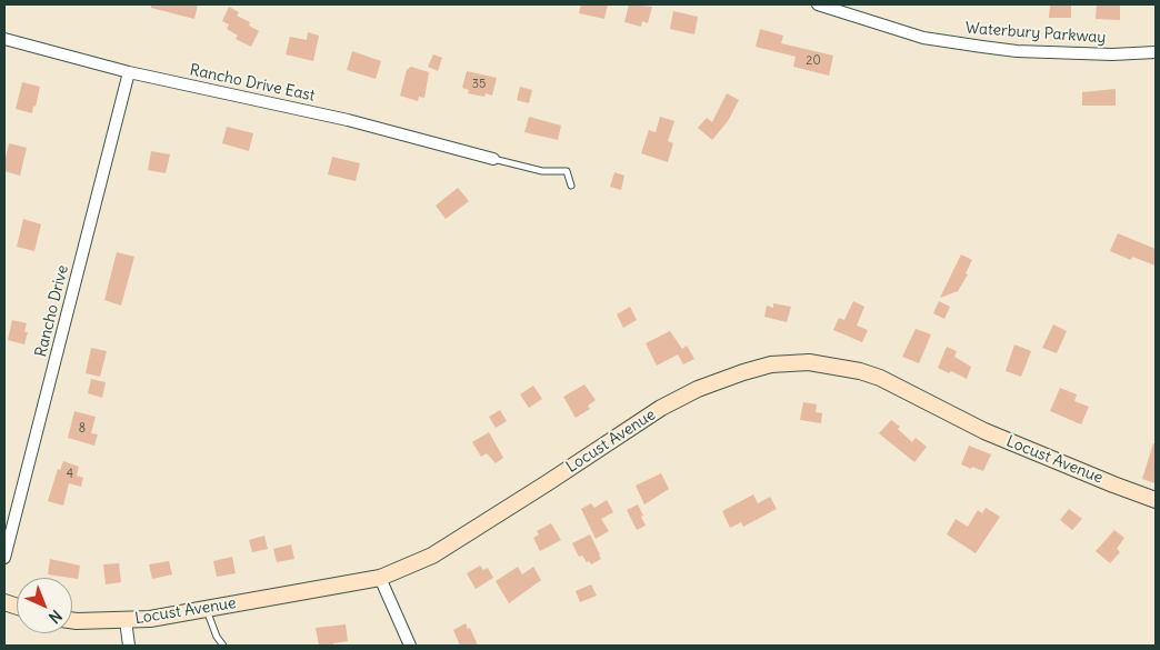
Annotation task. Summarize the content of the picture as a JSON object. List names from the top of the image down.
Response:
{
  "streets": {
    "street": [
      "Waterbury Parkway",
      "Rancho Drive East",
      "Rancho Drive",
      "Locust Avenue"
    ]
  },
  "crossings": [
    ["Rancho Drive East", "Rancho Drive"]
  ],
  "house_numbers": [
    "20",
    "35",
    "8",
    "4"
  ],
  "north": "bottom right"
}
